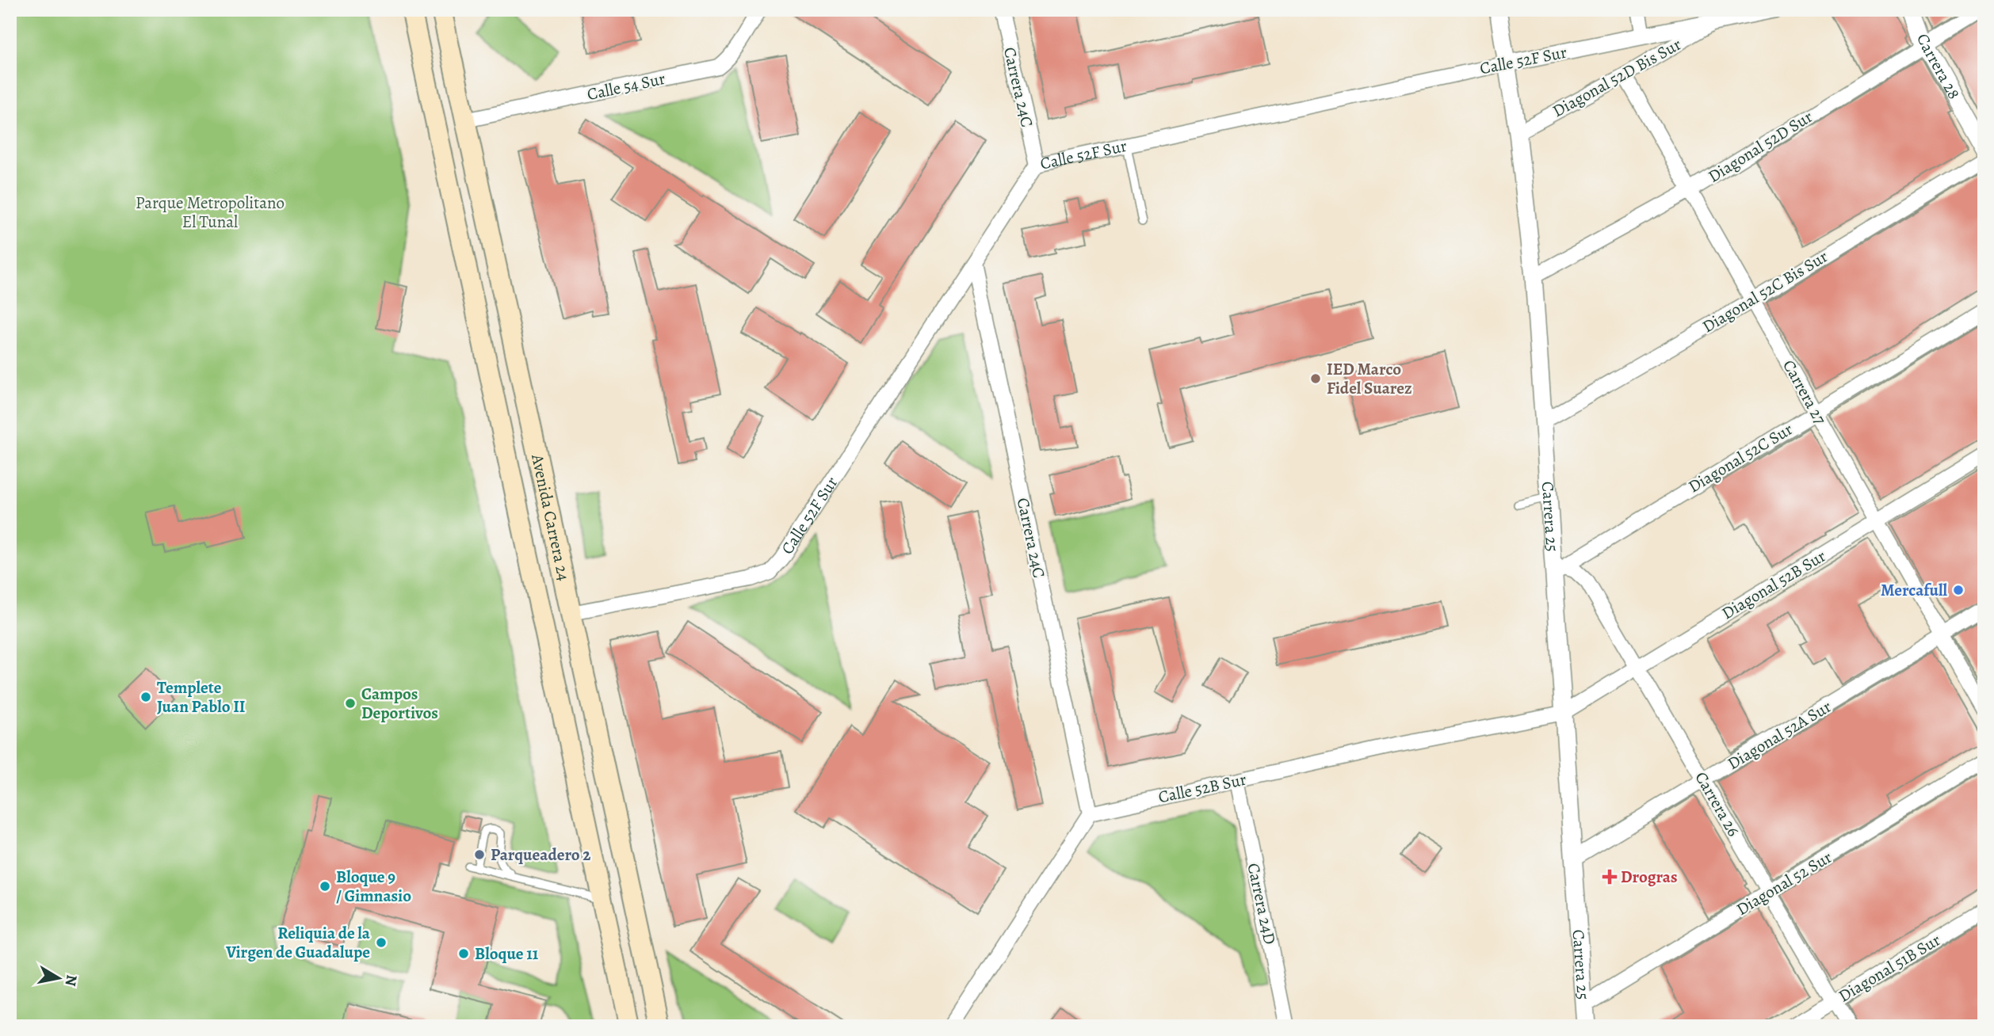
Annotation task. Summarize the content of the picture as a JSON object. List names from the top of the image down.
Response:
{
  "streets": {
    "main road": ["Avenida Carrera 24"],
    "street": [
      "Calle 52F Sur",
      "Carrera 28",
      "Diagonal 52D Bis Sur",
      "Calle 54 Sur",
      "Carrera 24C",
      "Diagonal 52D Sur",
      "Diagonal 52C Bis Sur",
      "Carrera 27",
      "Diagonal 52C Sur",
      "Carrera 25",
      "Diagonal 52B Sur",
      "Diagonal 52A Sur",
      "Calle 52B Sur",
      "Carrera 26",
      "Diagonal 52 Sur",
      "Carrera 24D",
      "Diagonal 51B Sur"
    ]
  },
  "crossings": [
    ["Calle 52F Sur", "Diagonal 52D Bis Sur"],
    ["Calle 52F Sur", "Carrera 24C"],
    ["Calle 52F Sur", "Carrera 25"],
    ["Calle 52F Sur", "Avenida Carrera 24"],
    ["Carrera 28", "Diagonal 52D Sur"],
    ["Diagonal 52D Bis Sur", "Carrera 27"],
    ["Diagonal 52D Bis Sur", "Carrera 25"],
    ["Calle 54 Sur", "Avenida Carrera 24"],
    ["Carrera 24C", "Calle 52B Sur"],
    ["Diagonal 52D Sur", "Carrera 27"],
    ["Diagonal 52D Sur", "Carrera 25"],
    ["Diagonal 52C Bis Sur", "Carrera 27"],
    ["Diagonal 52C Bis Sur", "Carrera 25"],
    ["Carrera 27", "Diagonal 52C Sur"],
    ["Carrera 27", "Diagonal 52B Sur"],
    ["Carrera 27", "Diagonal 52A Sur"],
    ["Diagonal 52C Sur", "Carrera 25"],
    ["Diagonal 52C Sur", "Carrera 26"],
    ["Carrera 25", "Diagonal 52B Sur"],
    ["Carrera 25", "Diagonal 52A Sur"],
    ["Carrera 25", "Calle 52B Sur"],
    ["Carrera 25", "Carrera 26"],
    ["Carrera 25", "Diagonal 52 Sur"],
    ["Diagonal 52B Sur", "Calle 52B Sur"],
    ["Diagonal 52B Sur", "Carrera 26"],
    ["Diagonal 52A Sur", "Carrera 26"],
    ["Calle 52B Sur", "Carrera 24D"],
    ["Carrera 26", "Diagonal 52 Sur"],
    ["Carrera 26", "Diagonal 51B Sur"]
  ],
  "parks": ["Parque Metropolitano El Tunal"],
  "places": {
    "other": [
      "IED Marco Fidel Suarez",
      "Mercafull",
      "Templete Juan Pablo II",
      "Campos Deportivos",
      "Parqueadero 2",
      "Bloque 9 / Gimnasio",
      "Reliquia de la Virgen de Guadalupe",
      "Bloque 11"
    ],
    "health": ["Drogras"]
  },
  "north": "right"
}
